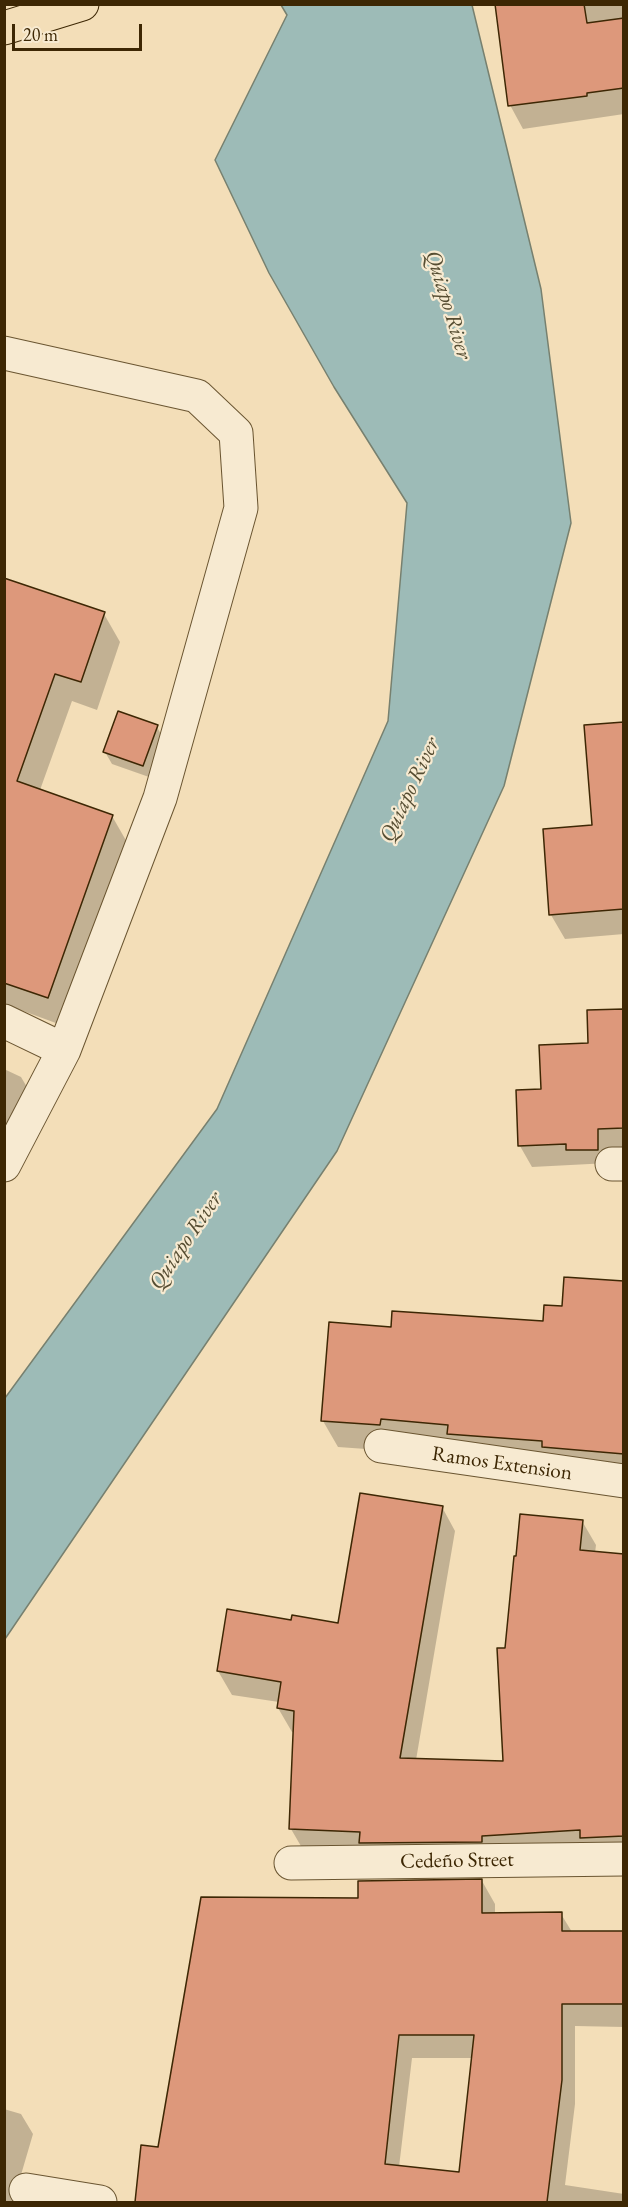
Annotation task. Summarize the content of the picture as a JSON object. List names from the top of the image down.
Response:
{
  "streets": {
    "street": ["Ramos Extension", "Cedeño Street"]
  },
  "water": ["Quiapo River"],
  "scale_bar": "20 m"
}
